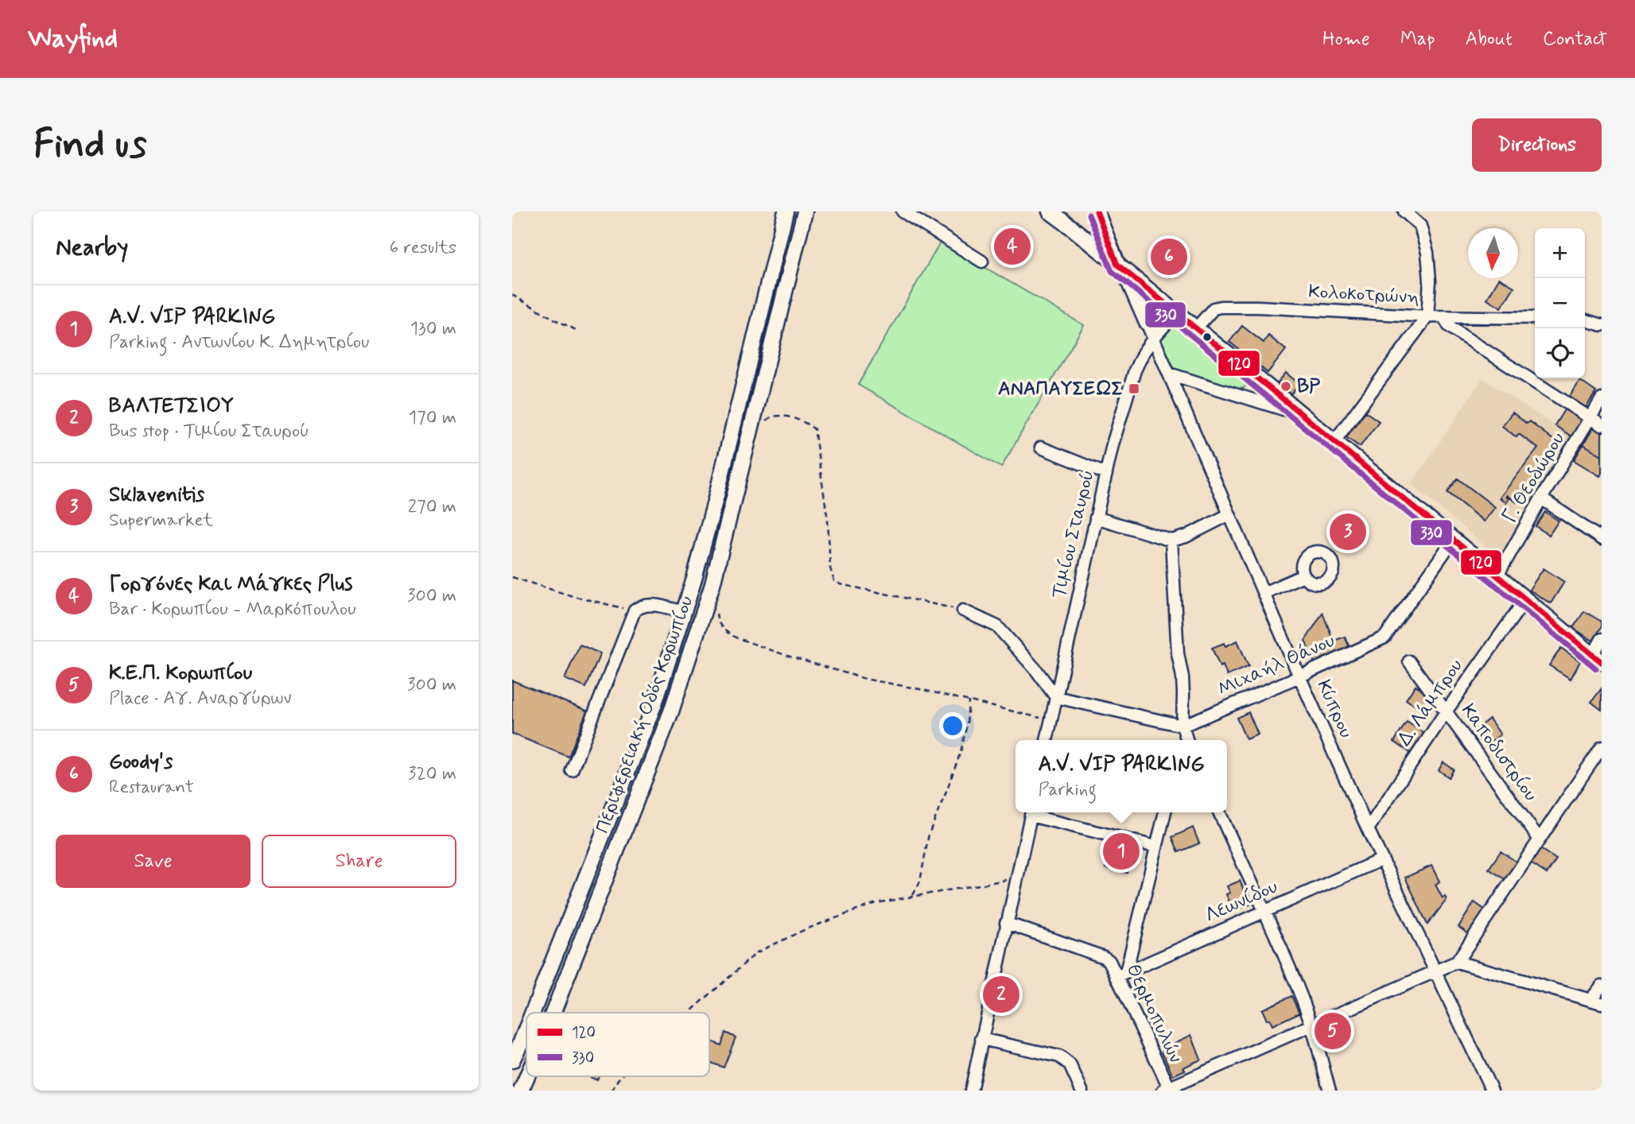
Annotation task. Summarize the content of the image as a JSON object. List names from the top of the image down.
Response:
{
  "streets": {
    "main road": ["Περιφερειακή Οδός Κορωπίου"],
    "street": [
      "Κολοκοτρώνη",
      "Γ. Θεοδώρου",
      "Τιμίου Σταυρού",
      "Μιχαήλ Θάνου",
      "Δ. Λάμπρου",
      "Κύπρου",
      "Καποδιστρίου",
      "Λεωνίδου",
      "Θερμοπυλών"
    ]
  },
  "crossings": [
    ["Τιμίου Σταυρού", "Κύπρου"],
    ["Μιχαήλ Θάνου", "Κύπρου"],
    ["Δ. Λάμπρου", "Κύπρου"],
    ["Δ. Λάμπρου", "Καποδιστρίου"],
    ["Κύπρου", "Λεωνίδου"],
    ["Λεωνίδου", "Θερμοπυλών"]
  ],
  "places": {
    "other": ["BP"],
    "transit": ["ΑΝΑΠΑΥΣΕΩΣ"]
  },
  "lines": ["transit line 120", "transit line 330"],
  "legend": ["120", "330"],
  "north": "bottom",
  "page": {
    "header": "Wayfind",
    "nav": [
      "Home",
      "Map",
      "About",
      "Contact"
    ],
    "buttons": [
      "Directions",
      ["Save", "Share"]
    ],
    "title": "Find us",
    "heading": ["Nearby", "6 results"],
    "pins": [
      "4",
      "6",
      "3",
      "1",
      "2",
      "5"
    ],
    "map_buttons": ["+", "−"],
    "list": [
      {
        "mark": "1",
        "name": "A.V. VIP PARKING",
        "note": "Parking · Αντωνίου Κ. Δημητρίου",
        "value": "130 m"
      },
      {
        "mark": "2",
        "name": "ΒΑΛΤΕΤΣΙΟΥ",
        "note": "Bus stop · Τιμίου Σταυρού",
        "value": "170 m"
      },
      {
        "mark": "3",
        "name": "Sklavenitis",
        "note": "Supermarket",
        "value": "270 m"
      },
      {
        "mark": "4",
        "name": "Γοργόνες Και Μάγκες Plus",
        "note": "Bar · Κορωπίου - Μαρκόπουλου",
        "value": "300 m"
      },
      {
        "mark": "5",
        "name": "Κ.Ε.Π. Κορωπίου",
        "note": "Place · Αγ. Αναργύρων",
        "value": "300 m"
      },
      {
        "mark": "6",
        "name": "Goody's",
        "note": "Restaurant",
        "value": "320 m"
      }
    ],
    "popup": ["A.V. VIP PARKING", "Parking"]
  }
}
